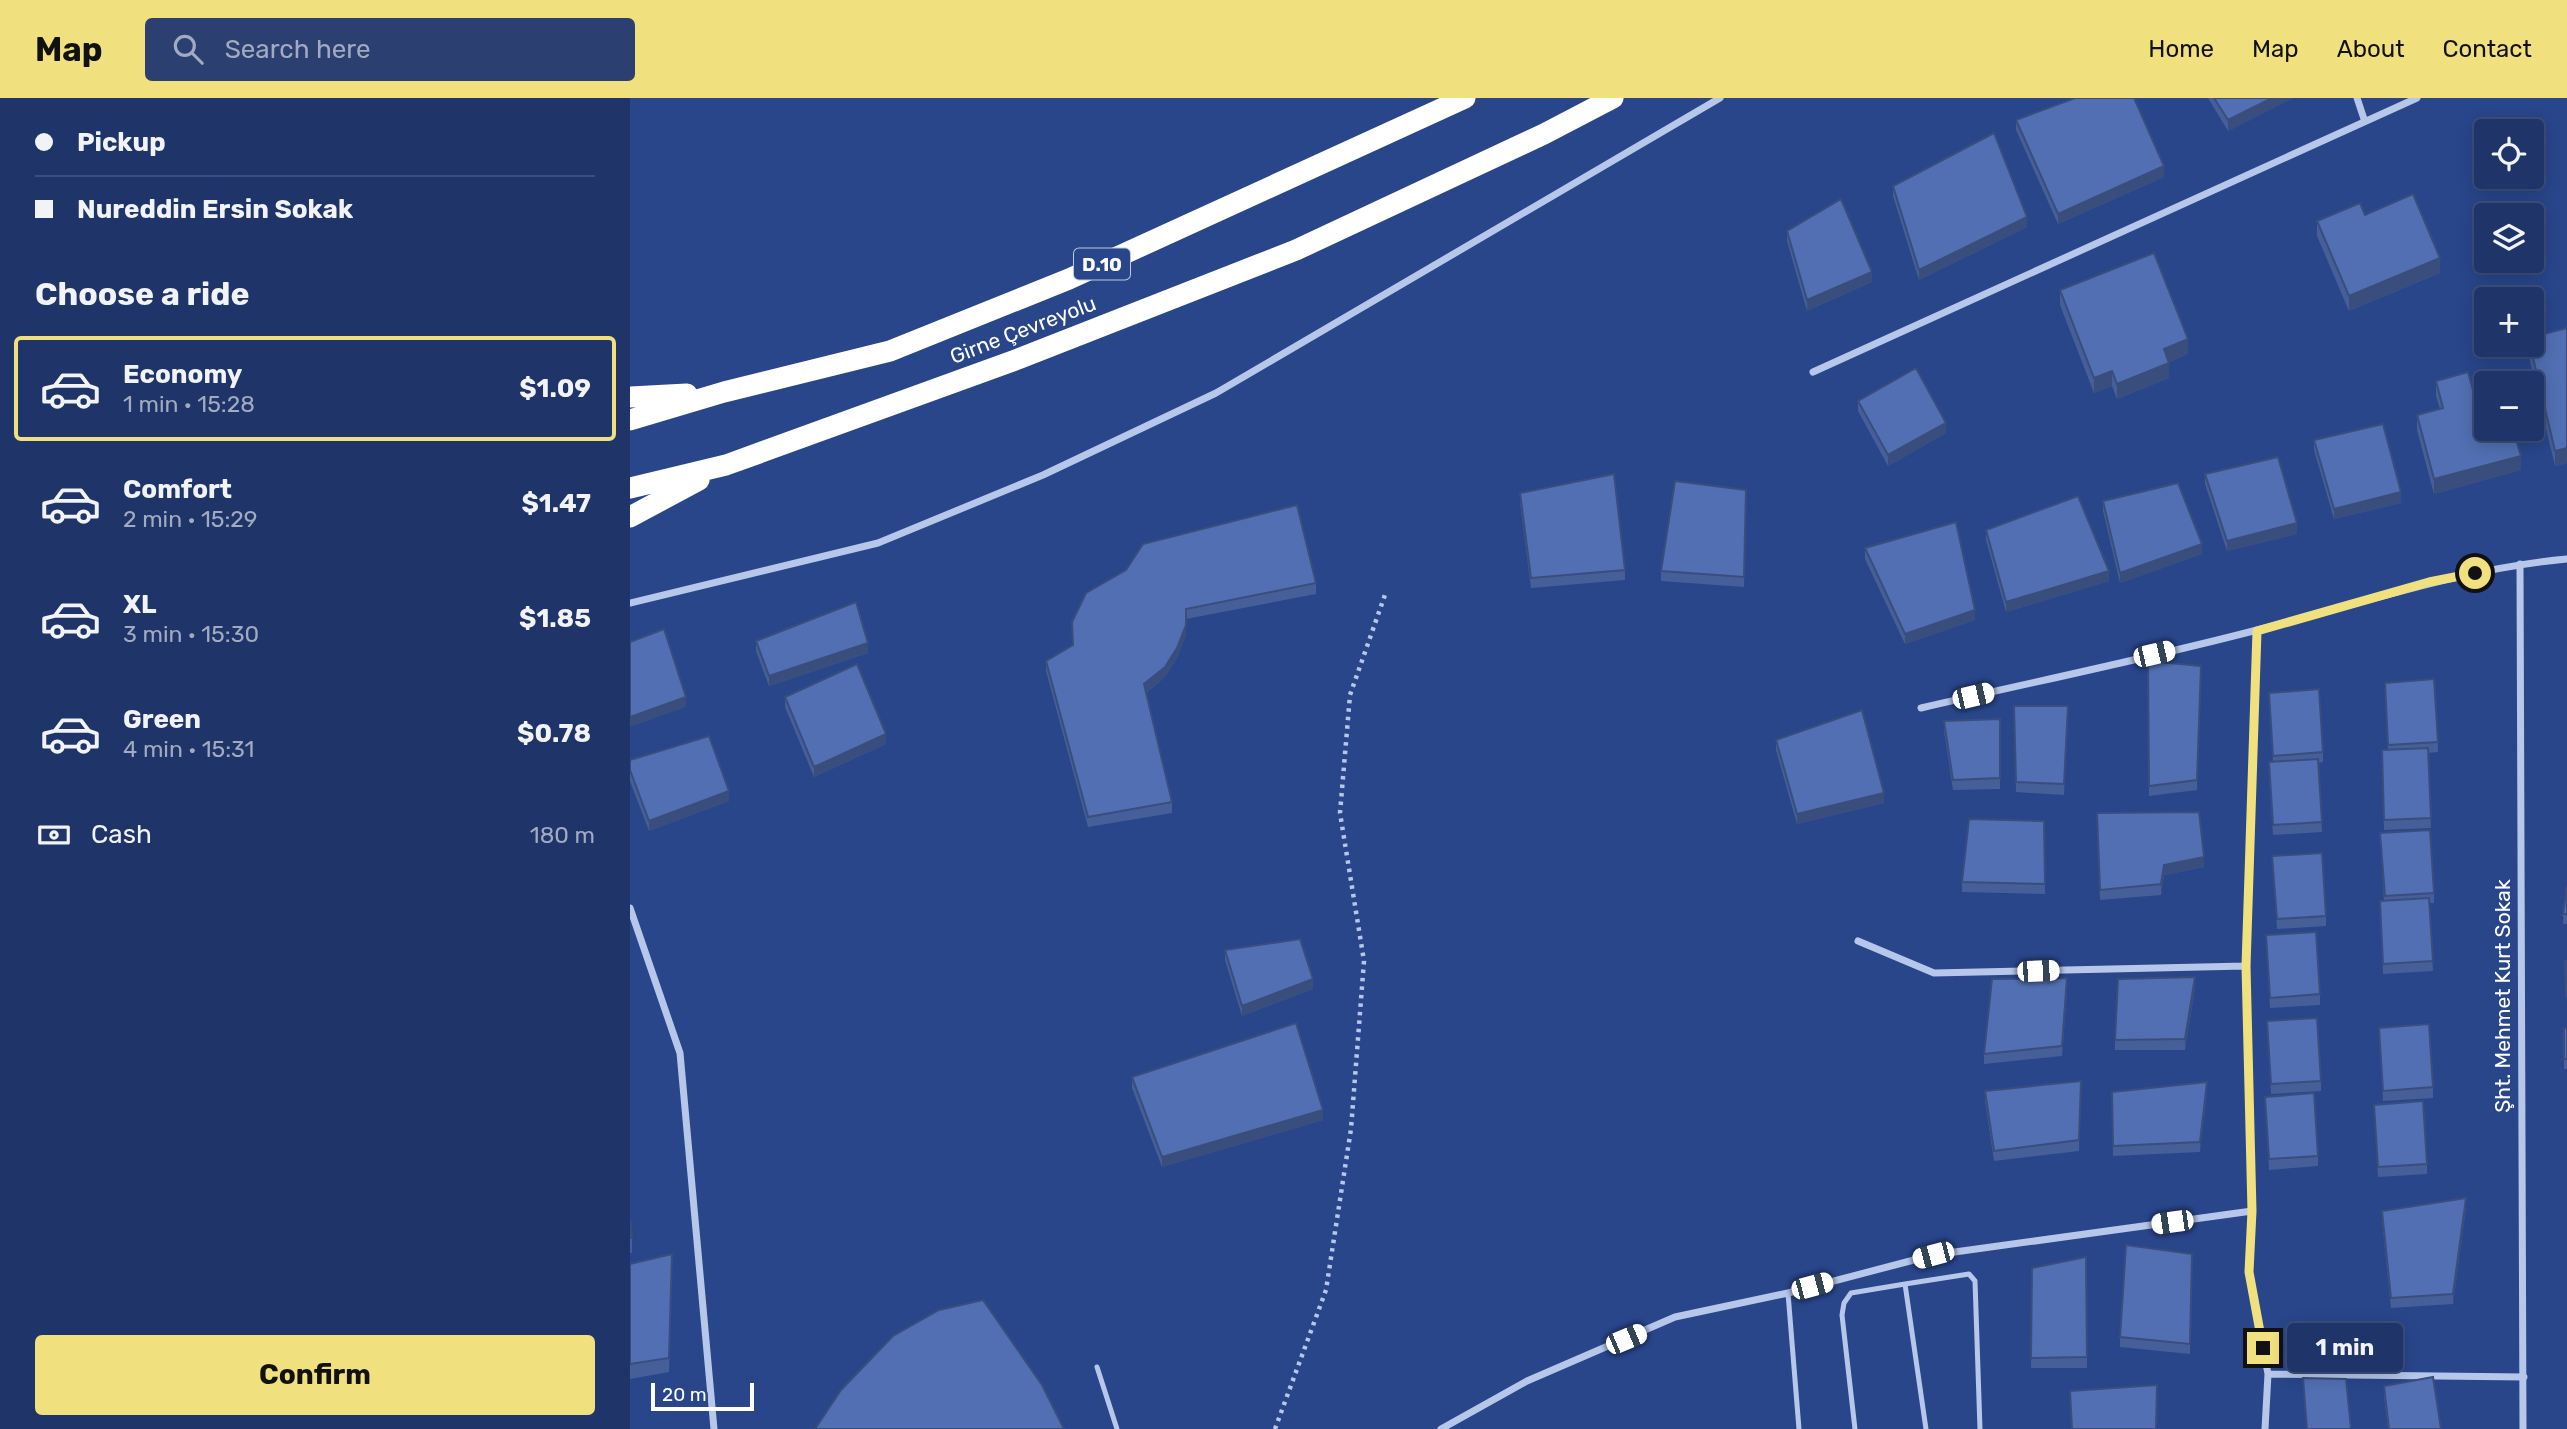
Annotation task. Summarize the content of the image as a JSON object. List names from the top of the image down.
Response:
{
  "streets": {
    "highway": ["D.10", "Girne Çevreyolu"],
    "street": ["Şht. Mehmet Kurt Sokak"]
  },
  "crossings": [
    ["D.10", "Girne Çevreyolu"]
  ],
  "scale_bar": "20 m",
  "page": {
    "header": "Map",
    "search": "Search here",
    "nav": [
      "Home",
      "Map",
      "About",
      "Contact"
    ],
    "banner": ["Pickup", "Nureddin Ersin Sokak"],
    "map_buttons": ["+", "−"],
    "heading": "Choose a ride",
    "list": [
      {
        "name": "Economy",
        "note": "1 min · 15:28",
        "value": "$1.09"
      },
      {
        "name": "Comfort",
        "note": "2 min · 15:29",
        "value": "$1.47"
      },
      {
        "name": "XL",
        "note": "3 min · 15:30",
        "value": "$1.85"
      },
      {
        "name": "Green",
        "note": "4 min · 15:31",
        "value": "$0.78"
      }
    ],
    "pay": ["Cash", "180 m"],
    "buttons": "Confirm",
    "bubble": "1 min",
    "scale": "20 m"
  }
}
